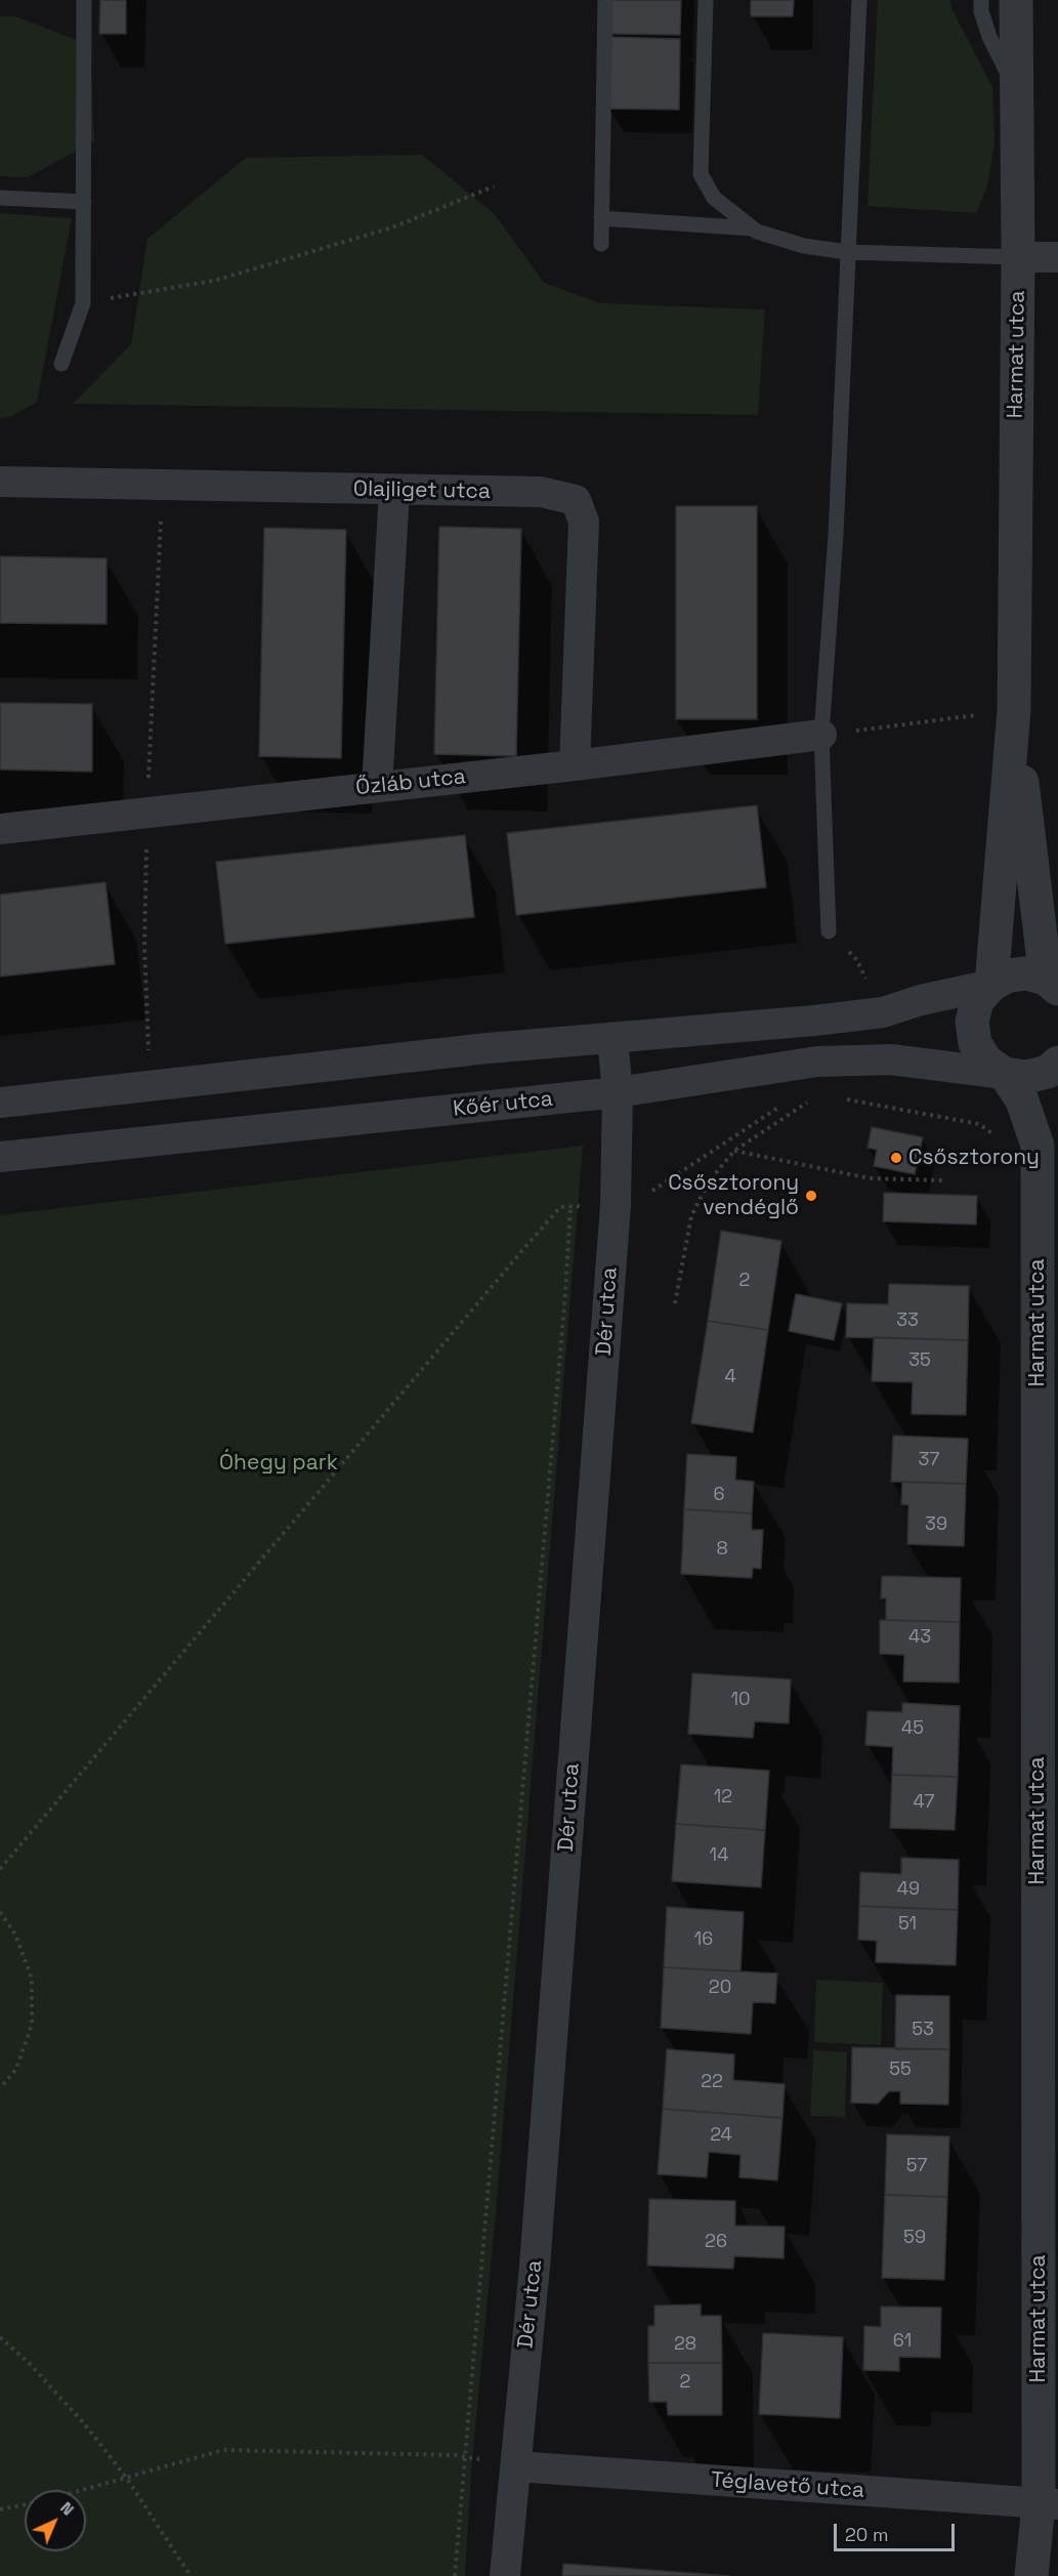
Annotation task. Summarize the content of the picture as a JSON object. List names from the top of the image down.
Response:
{
  "streets": {
    "street": [
      "Harmat utca",
      "Olajliget utca",
      "Őzláb utca",
      "Kőér utca",
      "Dér utca",
      "Téglavető utca"
    ]
  },
  "crossings": [
    ["Harmat utca", "Kőér utca"],
    ["Harmat utca", "Téglavető utca"],
    ["Olajliget utca", "Őzláb utca"],
    ["Kőér utca", "Dér utca"],
    ["Dér utca", "Téglavető utca"]
  ],
  "parks": ["Óhegy park"],
  "places": ["Csősztorony", "Csősztorony vendéglő"],
  "house_numbers": [
    "2",
    "33",
    "35",
    "4",
    "37",
    "6",
    "39",
    "8",
    "43",
    "10",
    "45",
    "12",
    "47",
    "14",
    "49",
    "51",
    "16",
    "20",
    "53",
    "55",
    "22",
    "24",
    "57",
    "59",
    "26",
    "61",
    "28",
    "2"
  ],
  "scale_bar": "20 m",
  "north": "top right"
}
